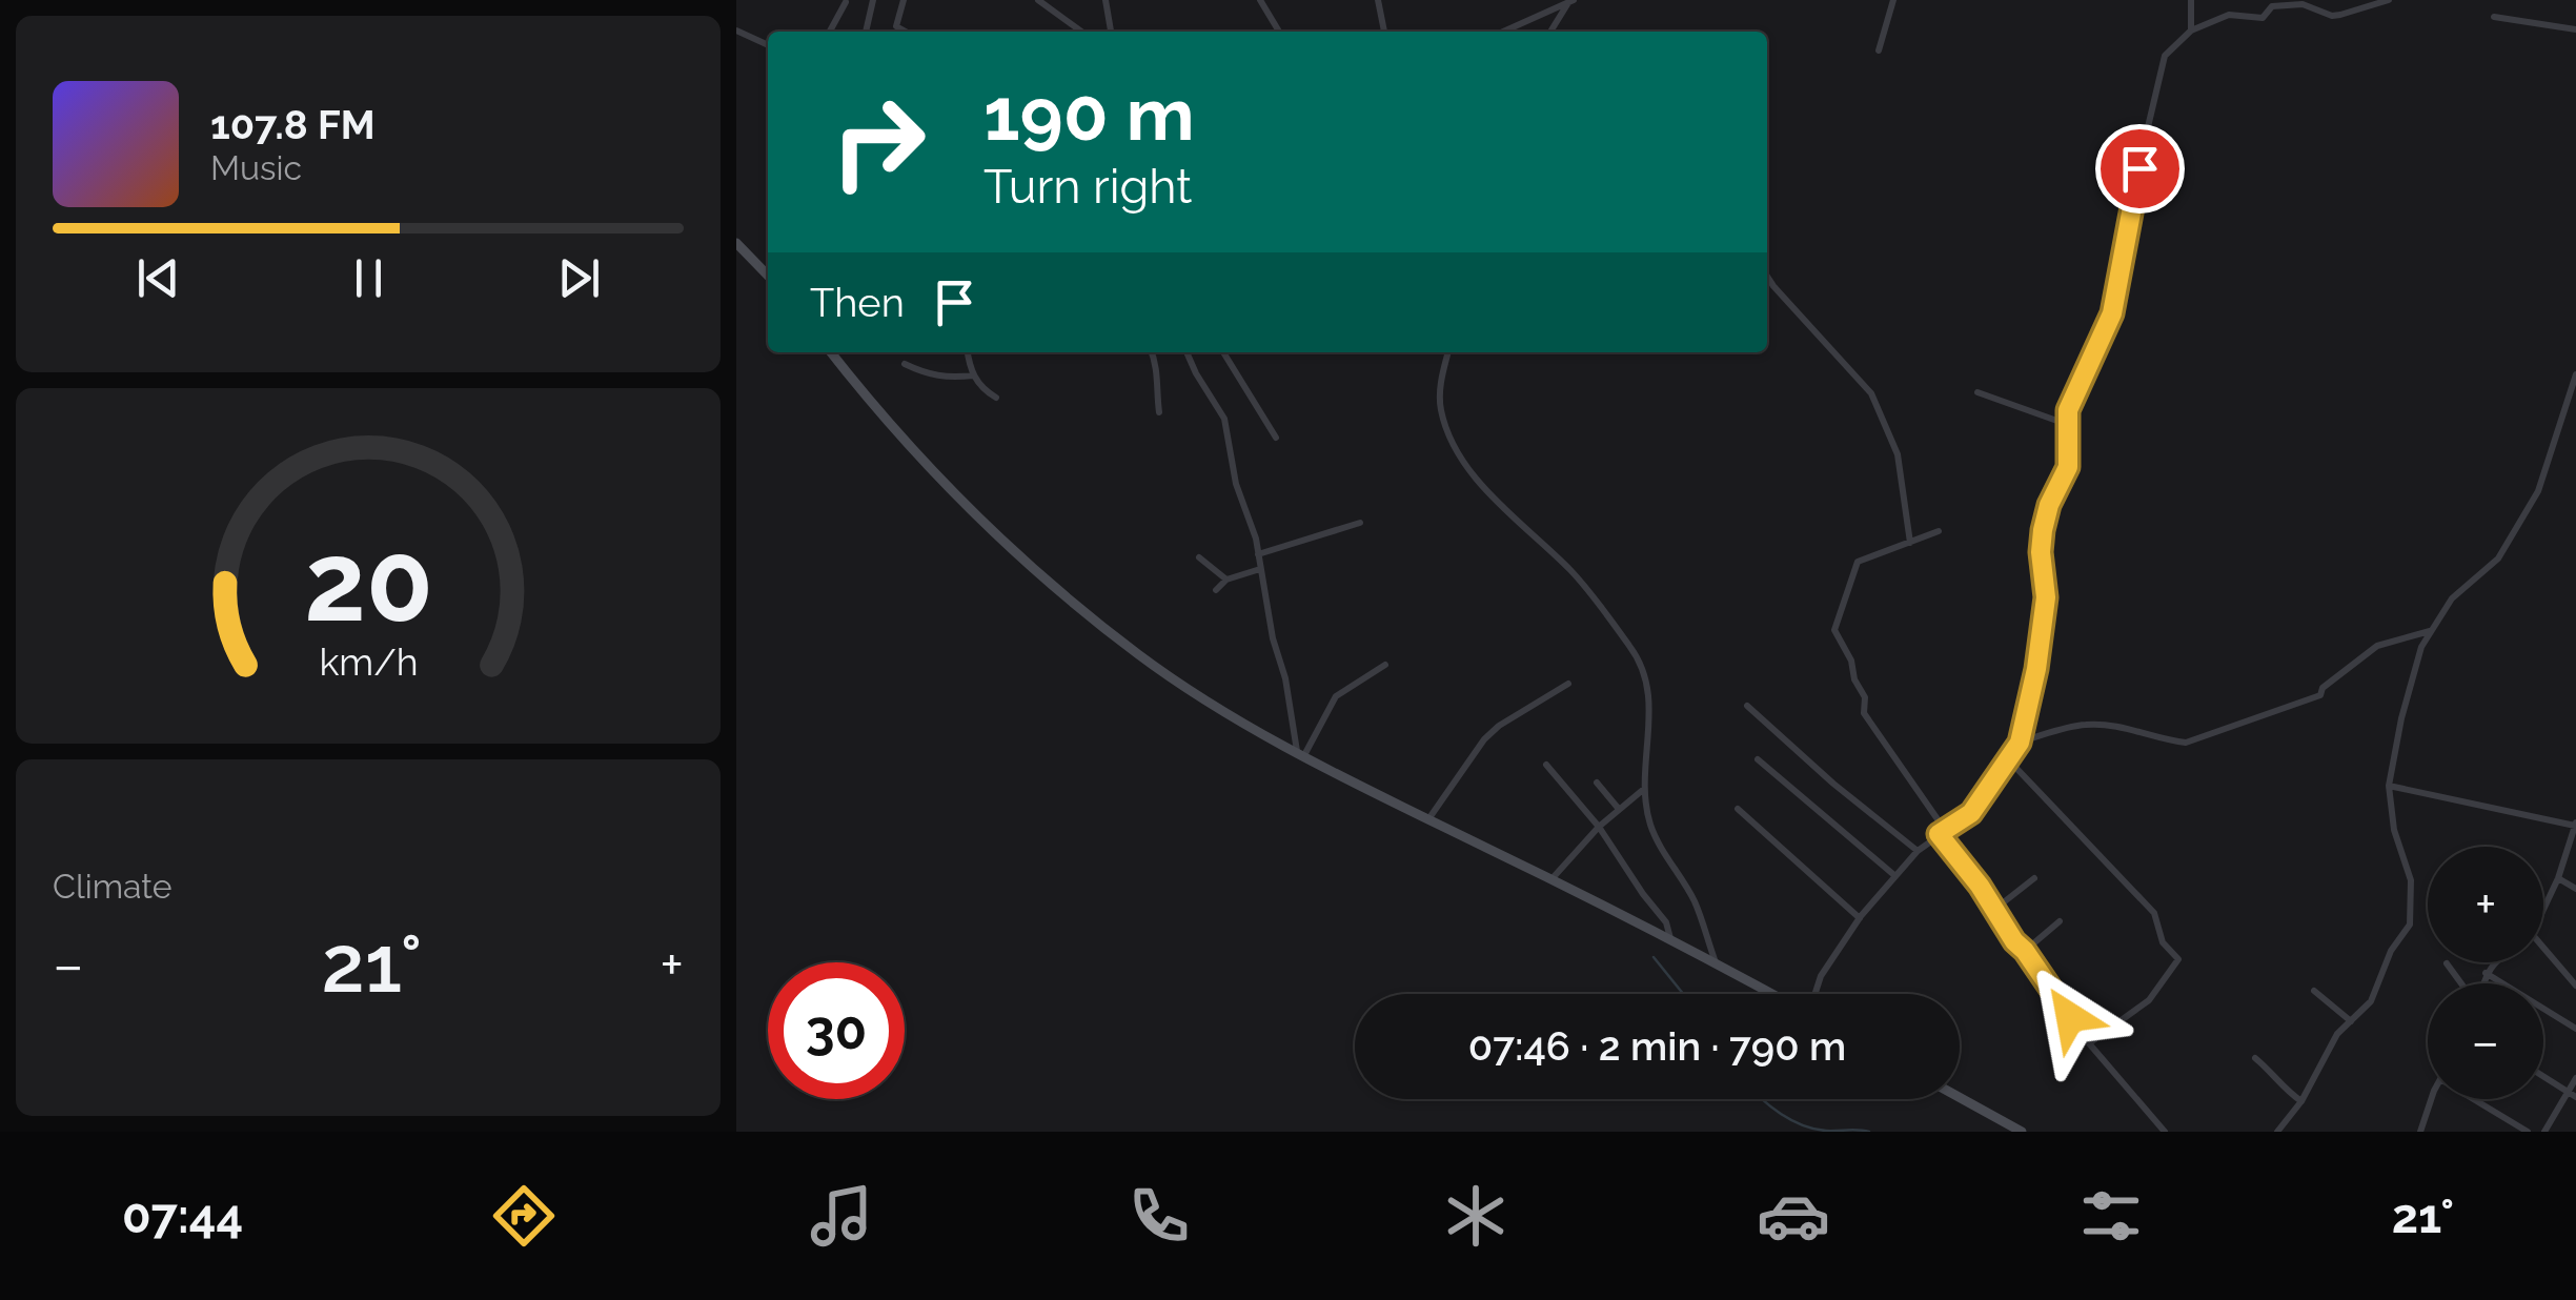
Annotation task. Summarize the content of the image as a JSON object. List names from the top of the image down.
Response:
{
  "page": {
    "turn": ["190 m", "Turn right"],
    "song": ["107.8 FM", "Music"],
    "then": "Then",
    "tile": "Climate",
    "map_buttons": ["+", "−"],
    "heat": ["−", "21°", "+"],
    "limit": "30",
    "trip": "07:46 · 2 min · 790 m",
    "tabs": ["07:44", "21°"],
    "gauge": ["20", "km/h"]
  }
}
